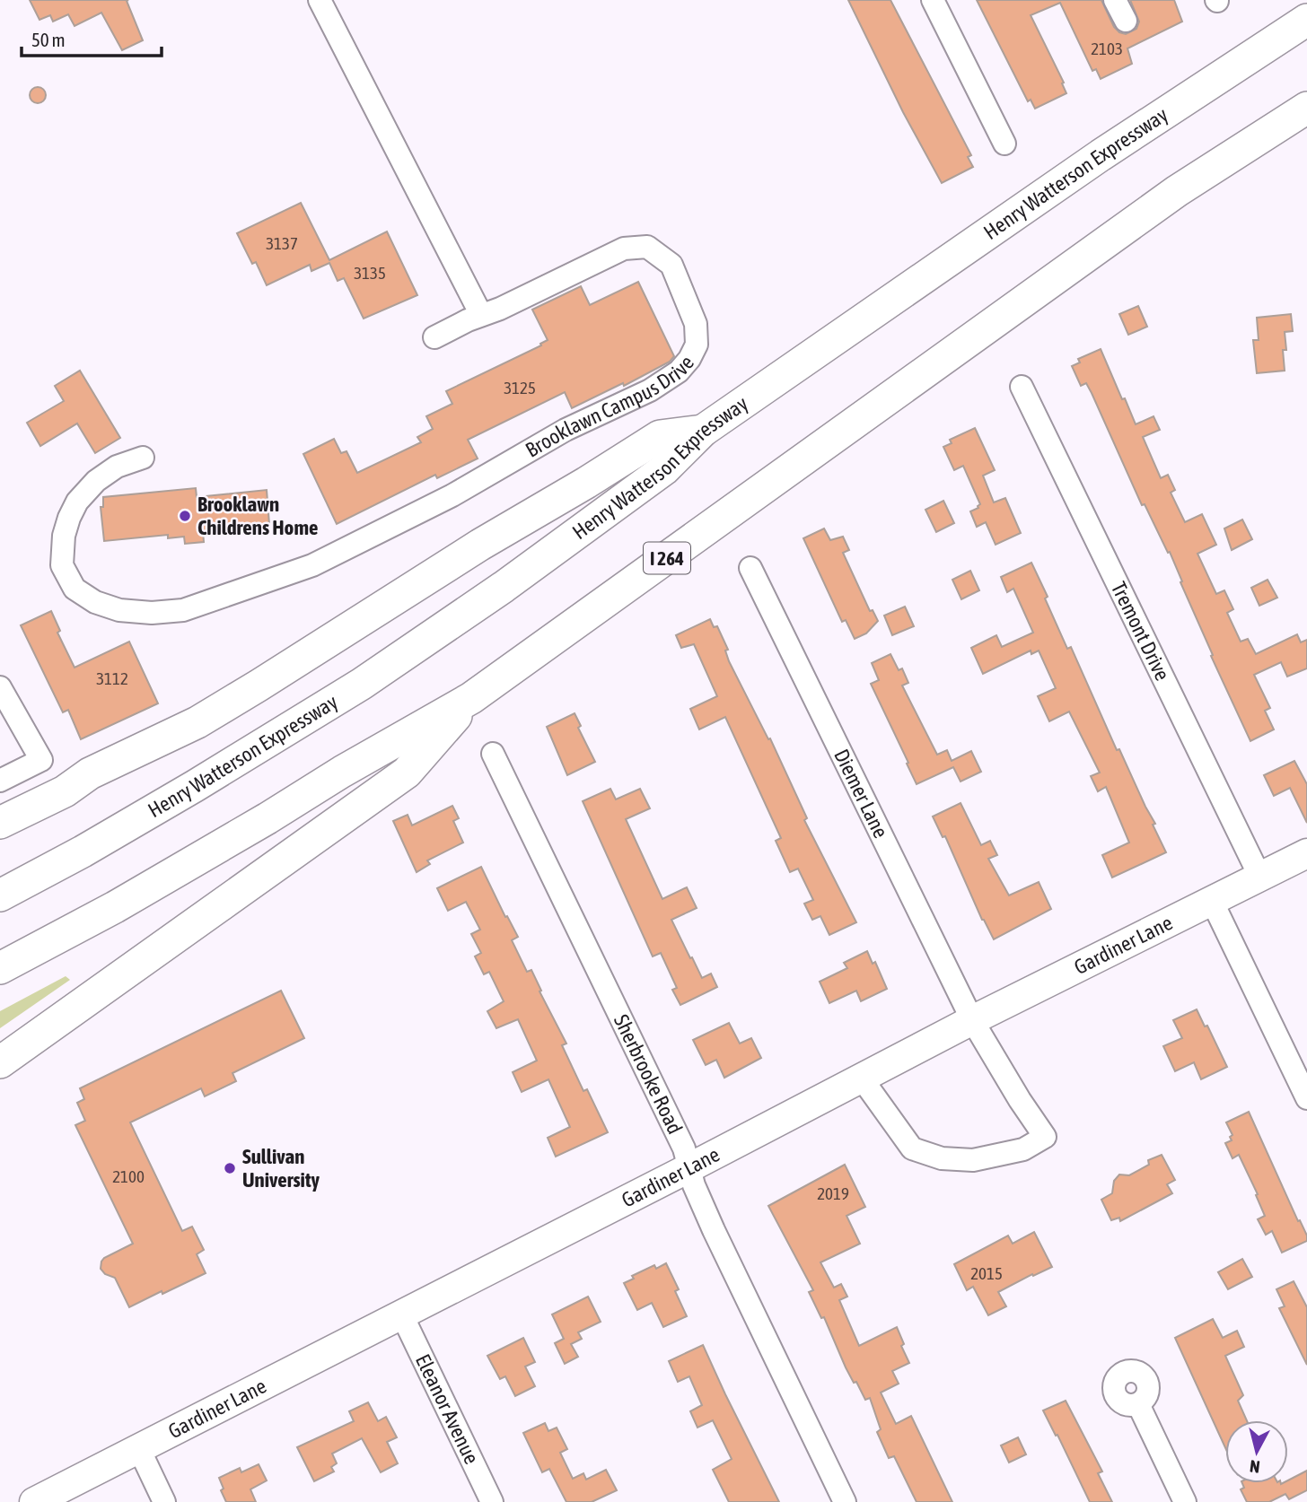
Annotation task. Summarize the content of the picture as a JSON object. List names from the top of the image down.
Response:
{
  "streets": {
    "highway": ["Henry Watterson Expressway", "I 264"],
    "main road": ["Gardiner Lane"],
    "street": [
      "Brooklawn Campus Drive",
      "Tremont Drive",
      "Diemer Lane",
      "Sherbrooke Road",
      "Eleanor Avenue"
    ]
  },
  "crossings": [
    ["Tremont Drive", "Gardiner Lane"],
    ["Diemer Lane", "Gardiner Lane"],
    ["Gardiner Lane", "Sherbrooke Road"],
    ["Gardiner Lane", "Eleanor Avenue"]
  ],
  "places": ["Brooklawn Childrens Home", "Sullivan University"],
  "house_numbers": [
    "2103",
    "3137",
    "3135",
    "3125",
    "3112",
    "2100",
    "2019",
    "2015"
  ],
  "scale_bar": "50 m",
  "north": "bottom"
}
